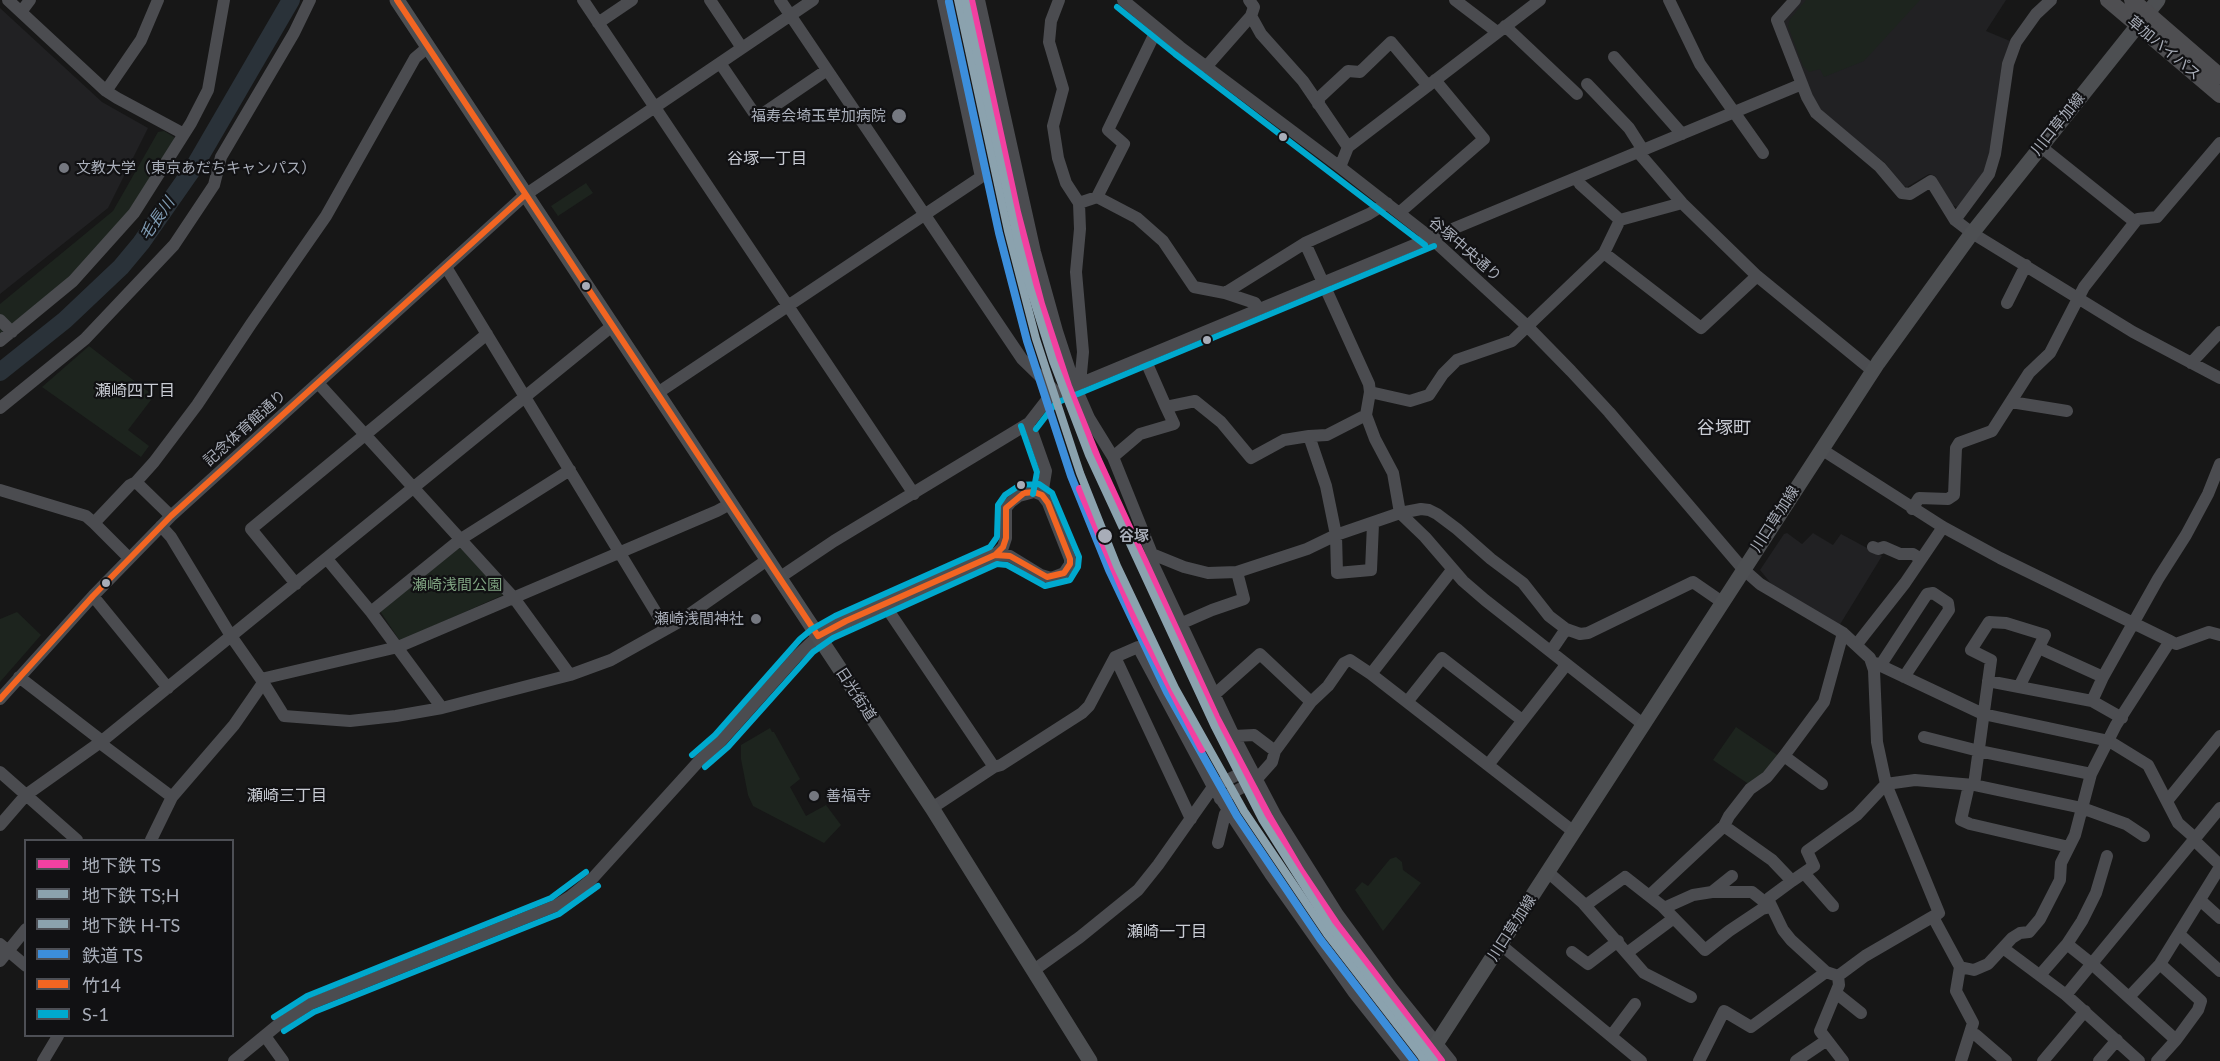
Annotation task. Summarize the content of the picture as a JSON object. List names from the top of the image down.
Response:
{
  "streets": {
    "highway": ["草加バイパス"],
    "main road": ["川口草加線", "日光街道"],
    "street": ["谷塚中央通り", "記念体育館通り"]
  },
  "crossings": [
    ["草加バイパス", "川口草加線"],
    ["川口草加線", "谷塚中央通り"],
    ["記念体育館通り", "日光街道"]
  ],
  "districts": [
    "谷塚一丁目",
    "瀬崎四丁目",
    "谷塚町",
    "瀬崎三丁目",
    "瀬崎一丁目"
  ],
  "water": ["毛長川"],
  "parks": ["瀬崎浅間公園"],
  "places": [
    "福寿会埼玉草加病院",
    "文教大学（東京あだちキャンパス）",
    "谷塚",
    "瀬崎浅間神社",
    "善福寺"
  ],
  "lines": [
    "metro line TS",
    "metro line TS;H",
    "metro line H-TS",
    "transit line 竹14",
    "rail line TS",
    "transit line S-1"
  ],
  "legend": [
    "地下鉄 TS",
    "地下鉄 TS;H",
    "地下鉄 H-TS",
    "鉄道 TS",
    "竹14",
    "S-1"
  ]
}
